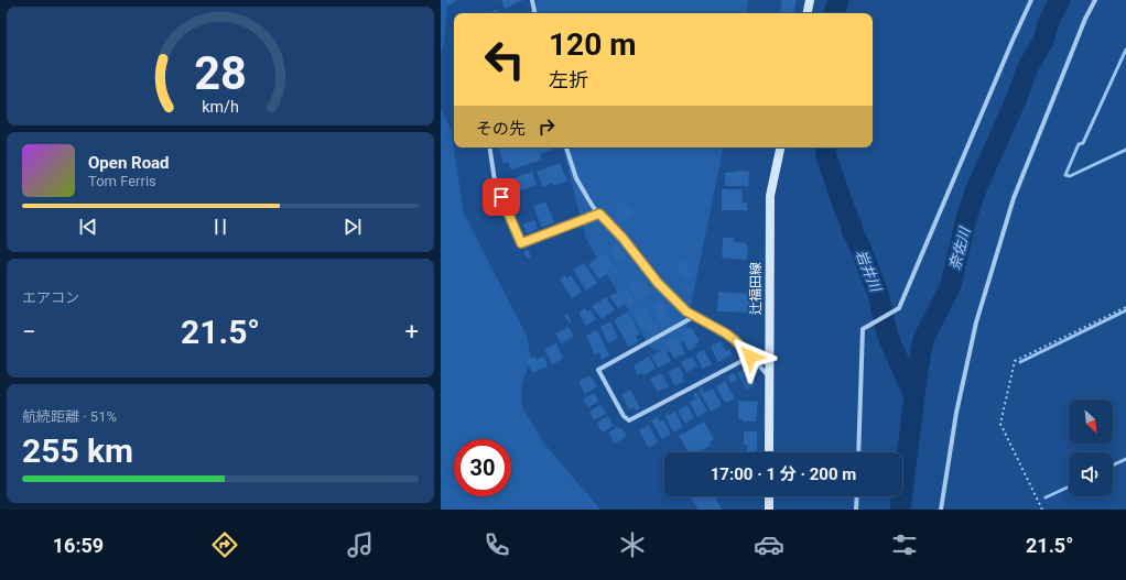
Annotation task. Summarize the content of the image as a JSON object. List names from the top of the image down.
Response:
{
  "streets": {
    "main road": ["辻福田線"]
  },
  "water": ["奈佐川", "岩井川"],
  "north": "bottom right",
  "page": {
    "turn": ["120 m", "左折"],
    "then": "その先",
    "song": ["Open Road", "Tom Ferris"],
    "tile": [
      "エアコン",
      ["航続距離 · 51%", "255 km"]
    ],
    "heat": ["−", "21.5°", "+"],
    "limit": "30",
    "trip": "17:00 · 1 分 · 200 m",
    "tabs": ["16:59", "21.5°"],
    "gauge": ["28", "km/h"]
  }
}
